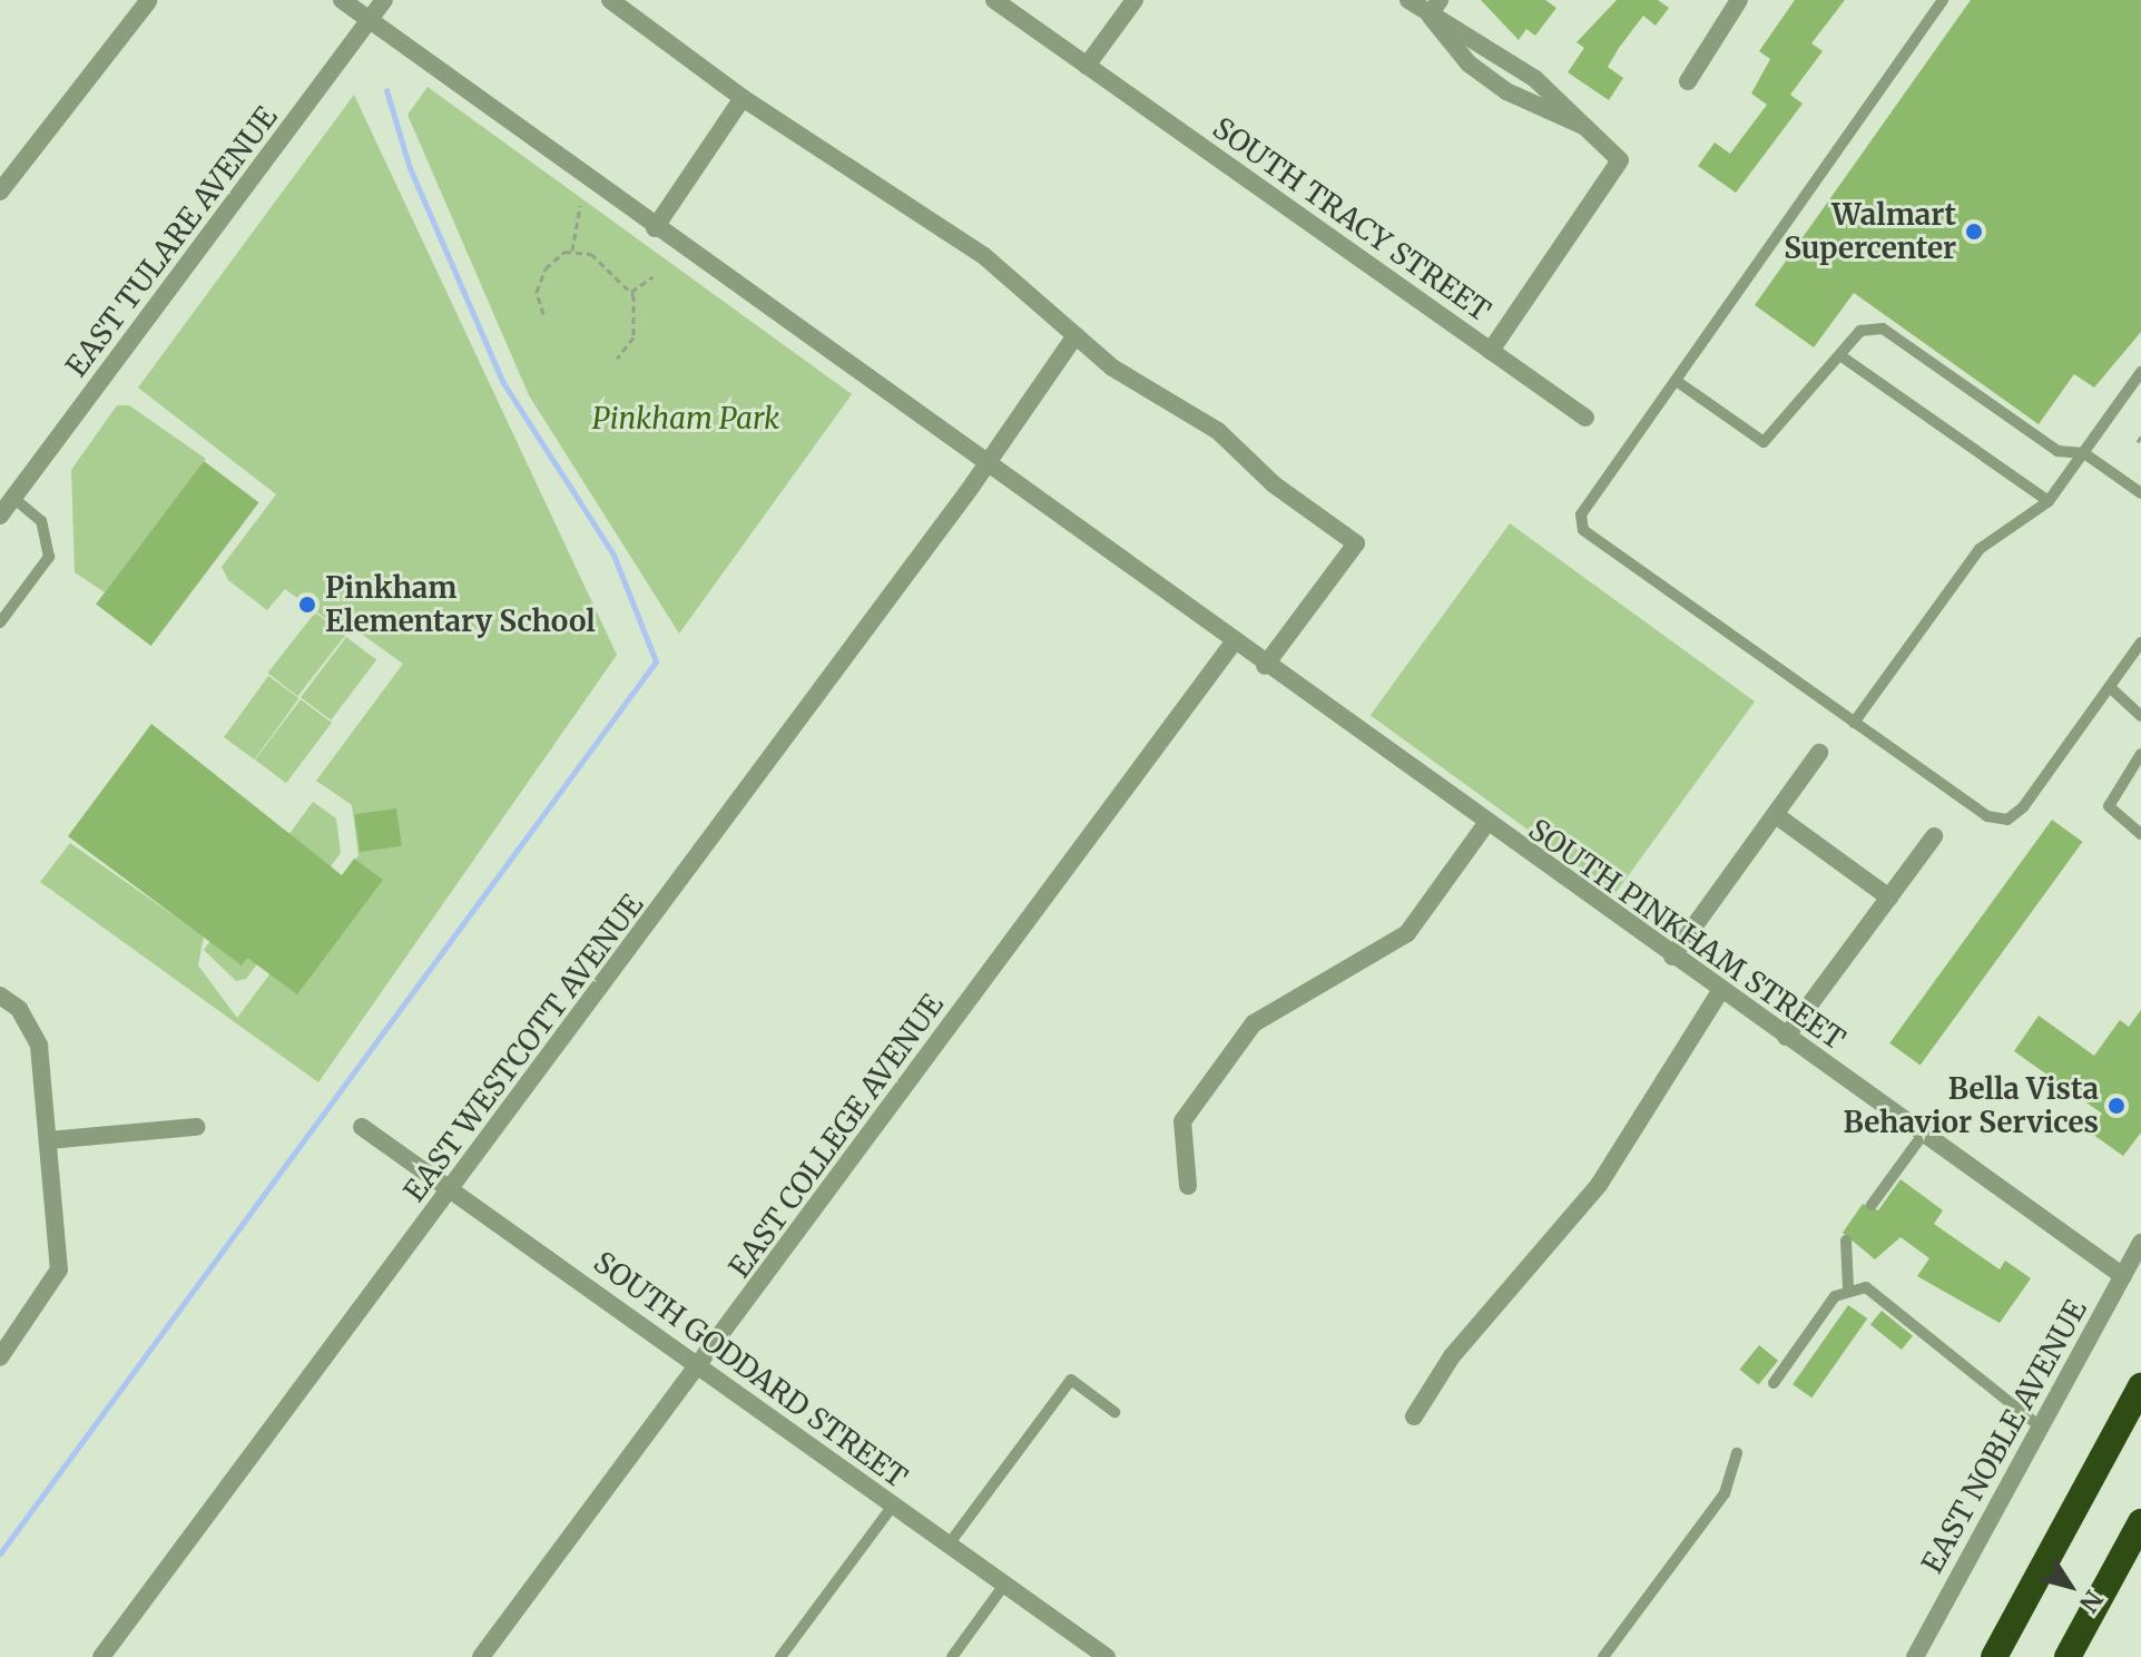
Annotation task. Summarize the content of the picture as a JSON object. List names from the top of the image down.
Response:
{
  "streets": {
    "street": [
      "SOUTH TRACY STREET",
      "EAST TULARE AVENUE",
      "SOUTH PINKHAM STREET",
      "EAST WESTCOTT AVENUE",
      "EAST COLLEGE AVENUE",
      "SOUTH GODDARD STREET",
      "EAST NOBLE AVENUE"
    ]
  },
  "crossings": [
    ["EAST TULARE AVENUE", "SOUTH PINKHAM STREET"],
    ["SOUTH PINKHAM STREET", "EAST WESTCOTT AVENUE"],
    ["SOUTH PINKHAM STREET", "EAST COLLEGE AVENUE"],
    ["SOUTH PINKHAM STREET", "EAST NOBLE AVENUE"],
    ["EAST WESTCOTT AVENUE", "SOUTH GODDARD STREET"],
    ["EAST COLLEGE AVENUE", "SOUTH GODDARD STREET"]
  ],
  "parks": ["Pinkham Park"],
  "places": ["Walmart Supercenter", "Pinkham Elementary School", "Bella Vista Behavior Services"],
  "north": "bottom right"
}
